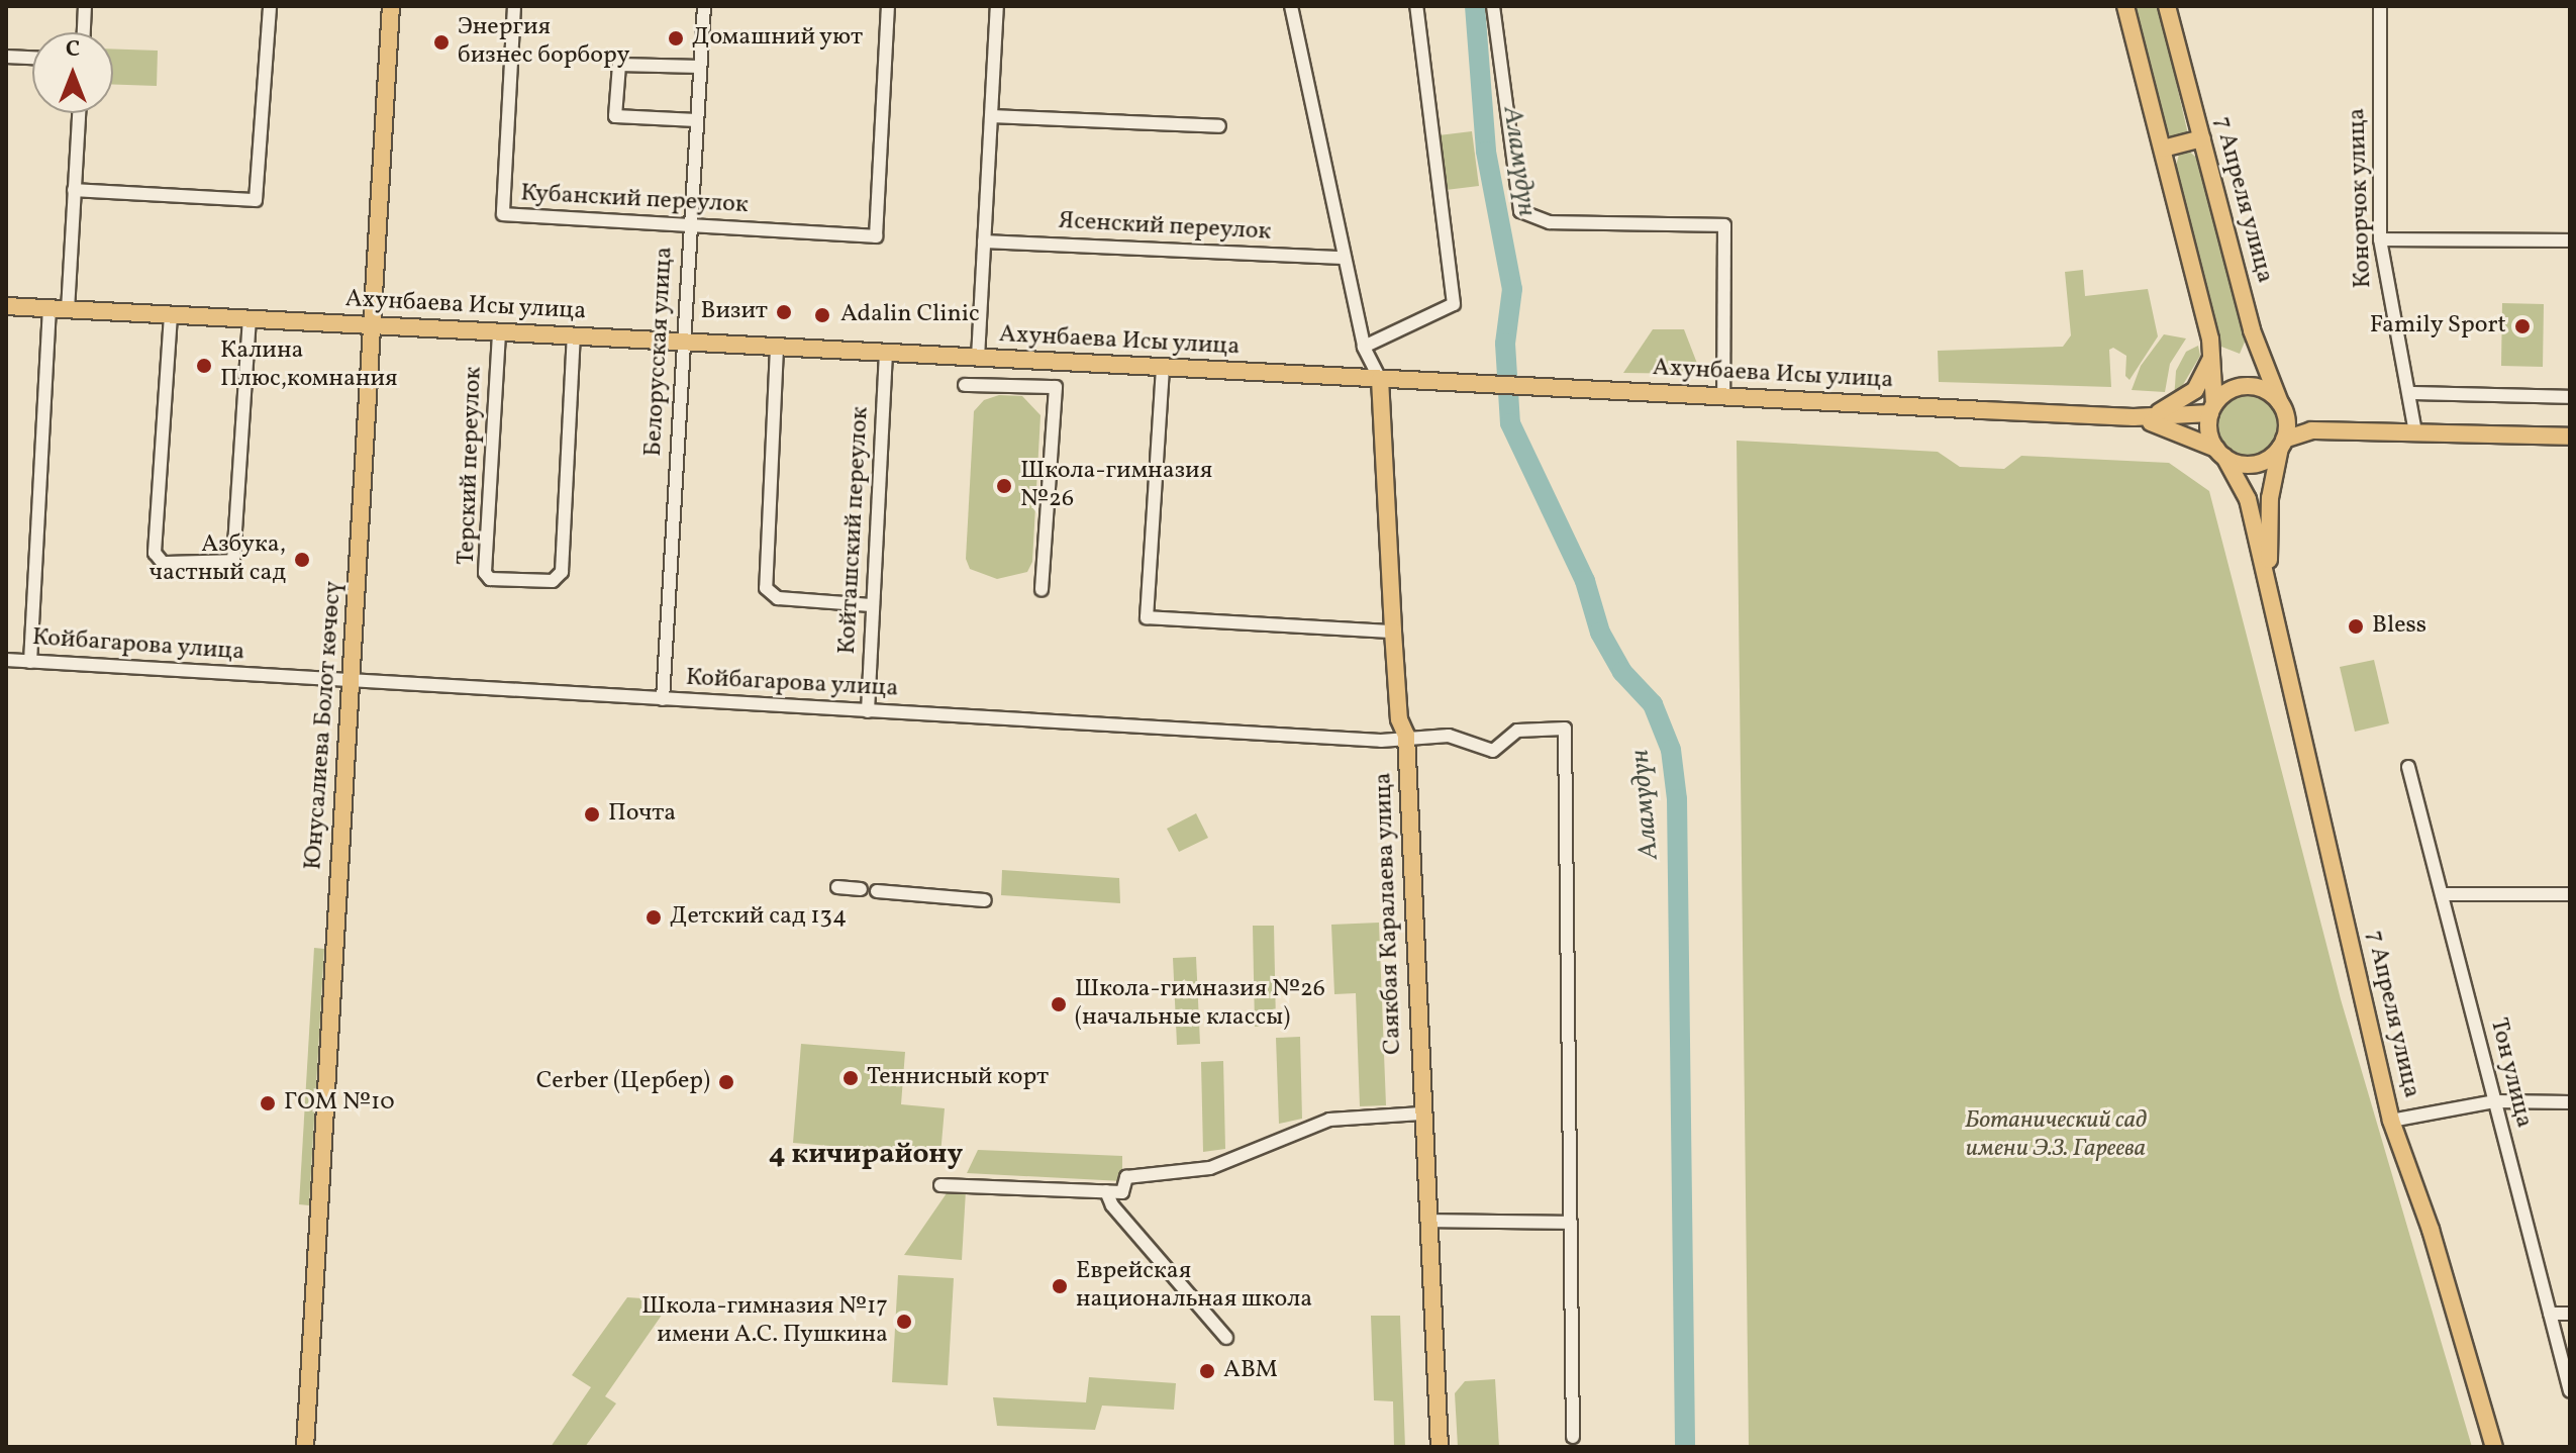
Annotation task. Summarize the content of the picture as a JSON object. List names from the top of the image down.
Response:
{
  "streets": {
    "main road": [
      "7 Апреля улица",
      "Ахунбаева Исы улица",
      "Юнусалиева Болот көчөсү",
      "Саякбая Каралаева улица"
    ],
    "street": [
      "Конорчок улица",
      "Кубанский переулок",
      "Ясенский переулок",
      "Белорусская улица",
      "Терский переулок",
      "Койташский переулок",
      "Койбагарова улица",
      "Тон улица"
    ]
  },
  "crossings": [
    ["Кубанский переулок", "Белорусская улица"],
    ["7 Апреля улица", "Ахунбаева Исы улица"],
    ["Ахунбаева Исы улица", "Белорусская улица"],
    ["Ахунбаева Исы улица", "Терский переулок"],
    ["Ахунбаева Исы улица", "Койташский переулок"],
    ["Ахунбаева Исы улица", "Юнусалиева Болот көчөсү"],
    ["Ахунбаева Исы улица", "Саякбая Каралаева улица"],
    ["Белорусская улица", "Койбагарова улица"],
    ["Койташский переулок", "Койбагарова улица"],
    ["Койбагарова улица", "Юнусалиева Болот көчөсү"],
    ["Койбагарова улица", "Саякбая Каралаева улица"]
  ],
  "districts": ["4 кичирайону"],
  "water": ["Аламүдүн"],
  "parks": ["Ботанический сад имени Э.З. Гареева"],
  "places": [
    "Домашний уют",
    "Энергия бизнес борбору",
    "Визит",
    "Adalin Clinic",
    "Family Sport",
    "Калина Плюс,комнания",
    "Школа-гимназия №26",
    "Азбука, частный сад",
    "Bless",
    "Почта",
    "Детский сад 134",
    "Школа-гимназия №26 (начальные классы)",
    "Теннисный корт",
    "Cerber (Цербер)",
    "ГОМ №10",
    "Еврейская национальная школа",
    "Школа-гимназия №17 имени А.С. Пушкина",
    "ABM"
  ],
  "north": "top"
}
